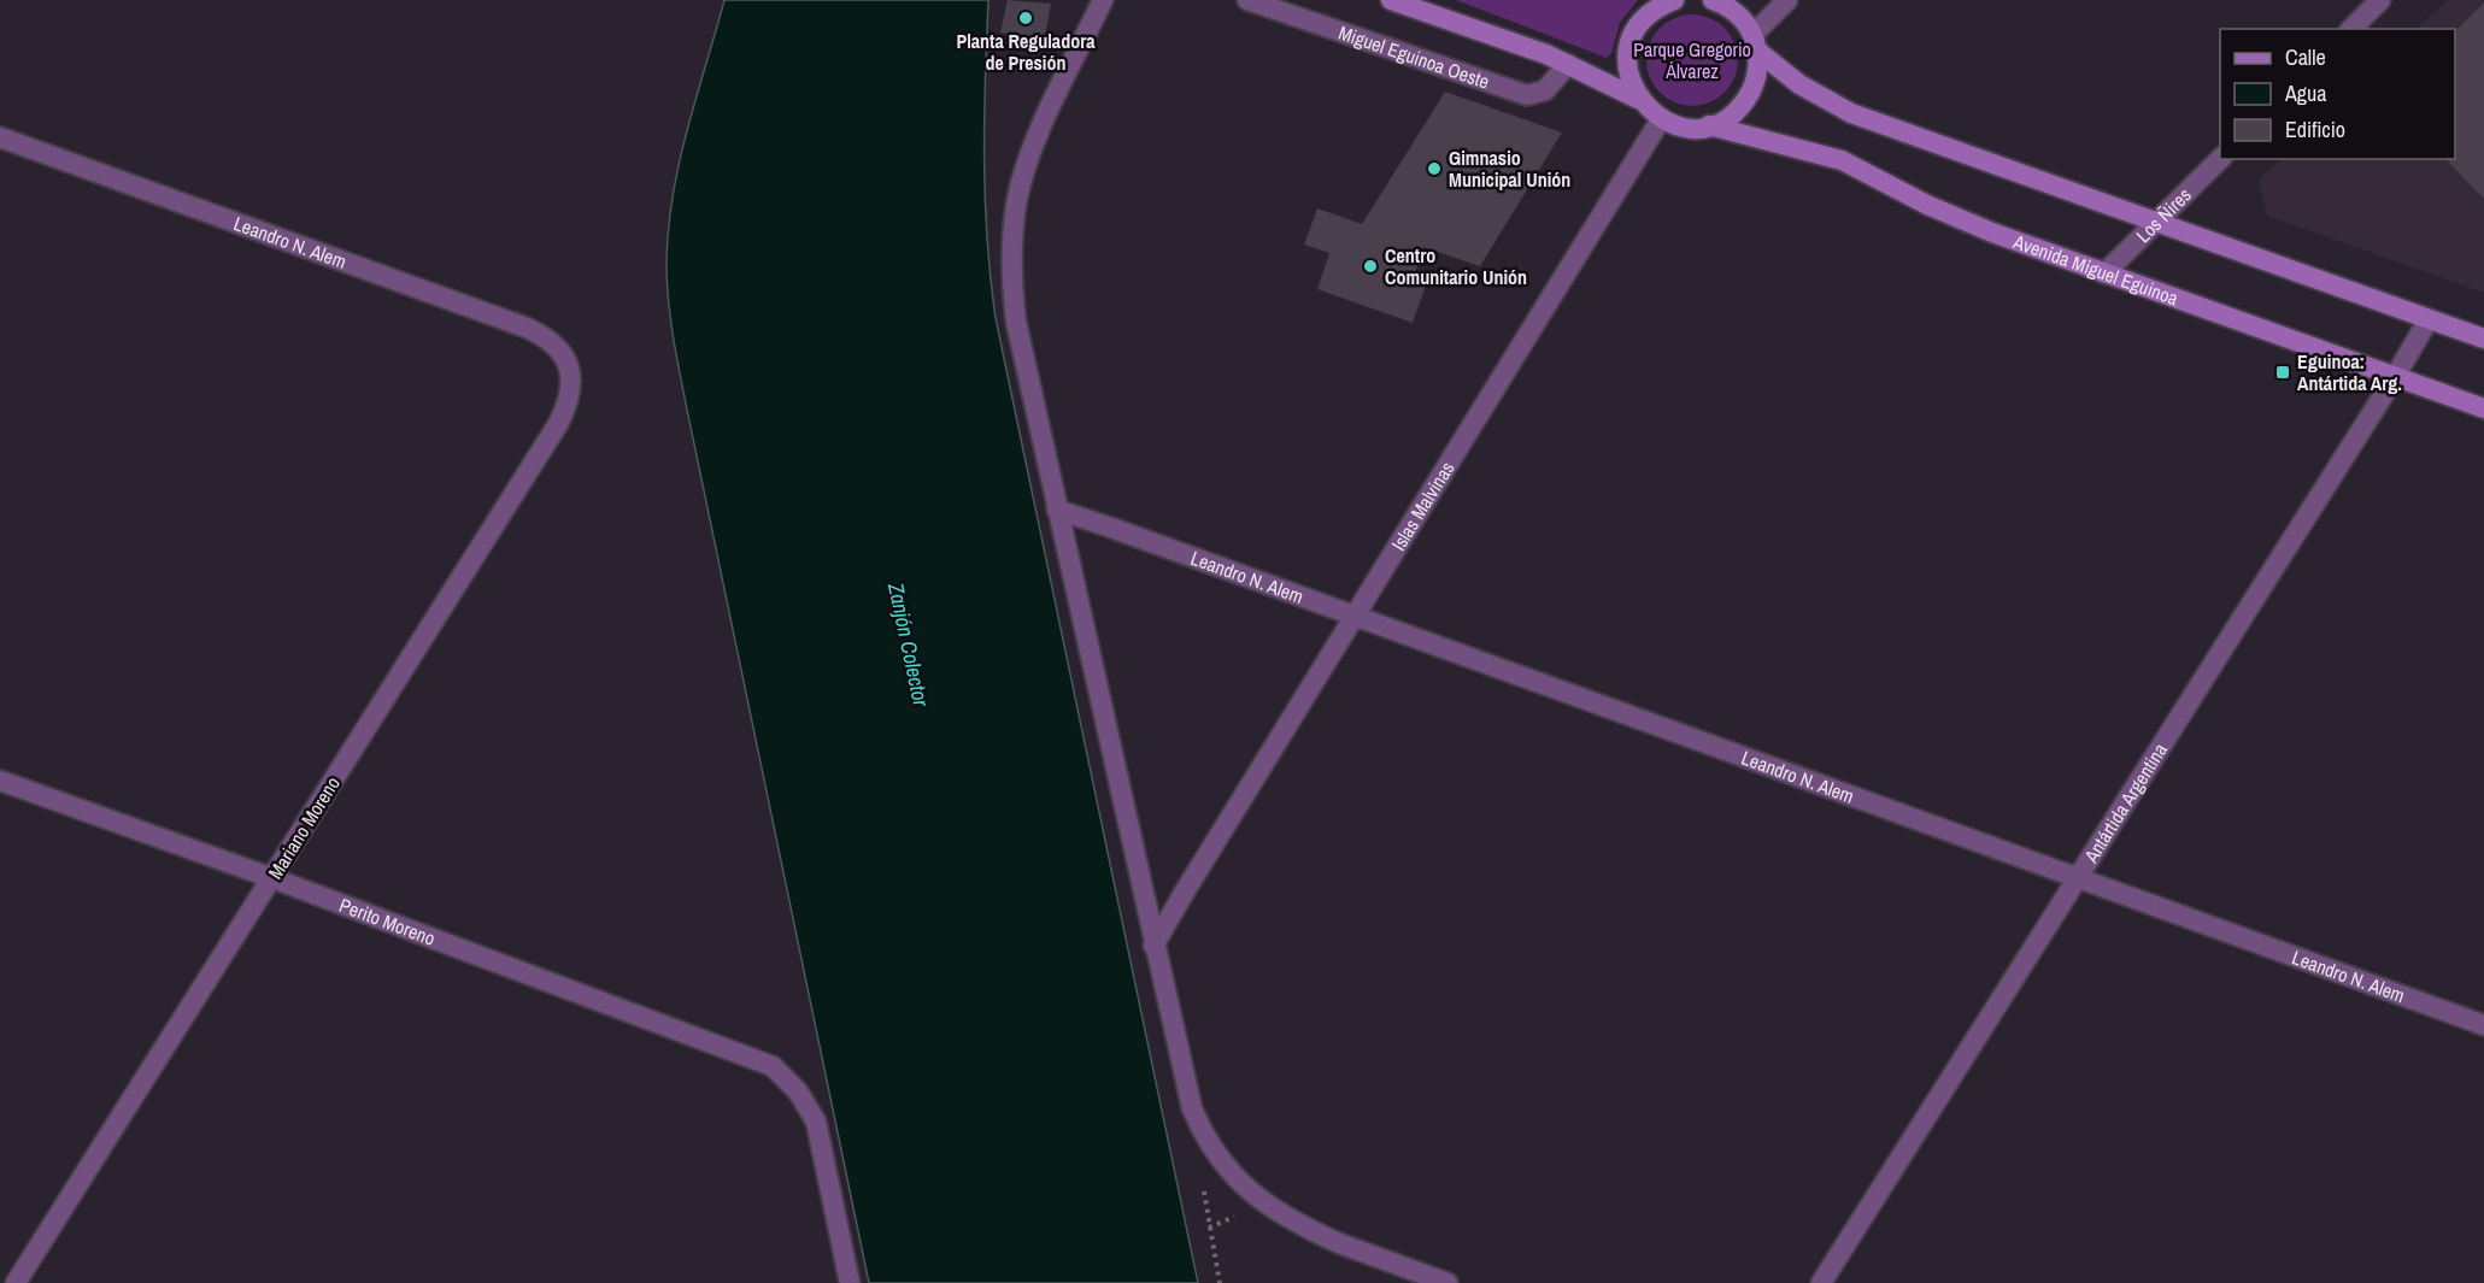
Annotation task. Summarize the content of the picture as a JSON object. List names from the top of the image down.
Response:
{
  "streets": {
    "main road": ["Avenida Miguel Eguinoa"],
    "street": [
      "Miguel Eguinoa Oeste",
      "Los Ñires",
      "Leandro N. Alem",
      "Islas Malvinas",
      "Antártida Argentina",
      "Mariano Moreno",
      "Perito Moreno"
    ]
  },
  "crossings": [
    ["Los Ñires", "Avenida Miguel Eguinoa"],
    ["Leandro N. Alem", "Islas Malvinas"],
    ["Leandro N. Alem", "Antártida Argentina"],
    ["Leandro N. Alem", "Mariano Moreno"],
    ["Avenida Miguel Eguinoa", "Islas Malvinas"],
    ["Avenida Miguel Eguinoa", "Antártida Argentina"],
    ["Mariano Moreno", "Perito Moreno"]
  ],
  "water": ["Zanjón Colector"],
  "parks": ["Parque Gregorio Álvarez"],
  "places": {
    "other": ["Planta Reguladora de Presión", "Gimnasio Municipal Unión", "Centro Comunitario Unión"],
    "transit": ["Eguinoa: Antártida Arg."]
  },
  "legend": ["Calle", "Agua", "Edificio"]
}
